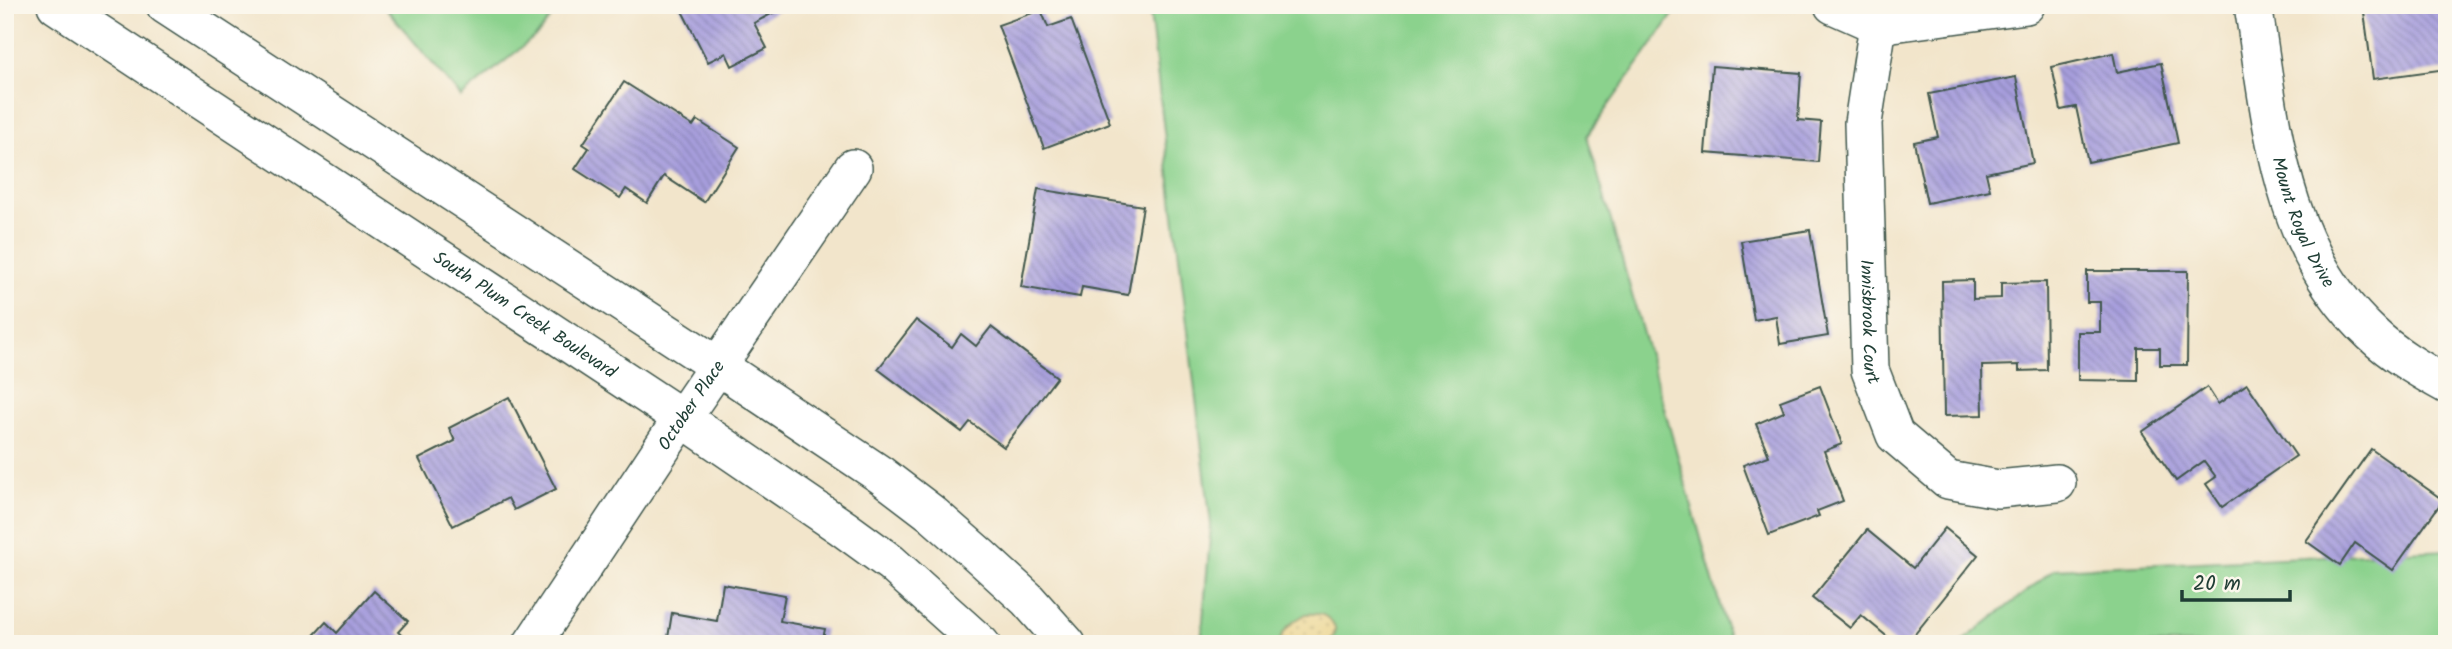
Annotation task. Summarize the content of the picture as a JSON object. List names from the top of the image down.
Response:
{
  "streets": {
    "street": [
      "Mount Royal Drive",
      "South Plum Creek Boulevard",
      "Innisbrook Court",
      "October Place"
    ]
  },
  "crossings": [
    ["South Plum Creek Boulevard", "October Place"]
  ],
  "scale_bar": "20 m"
}
